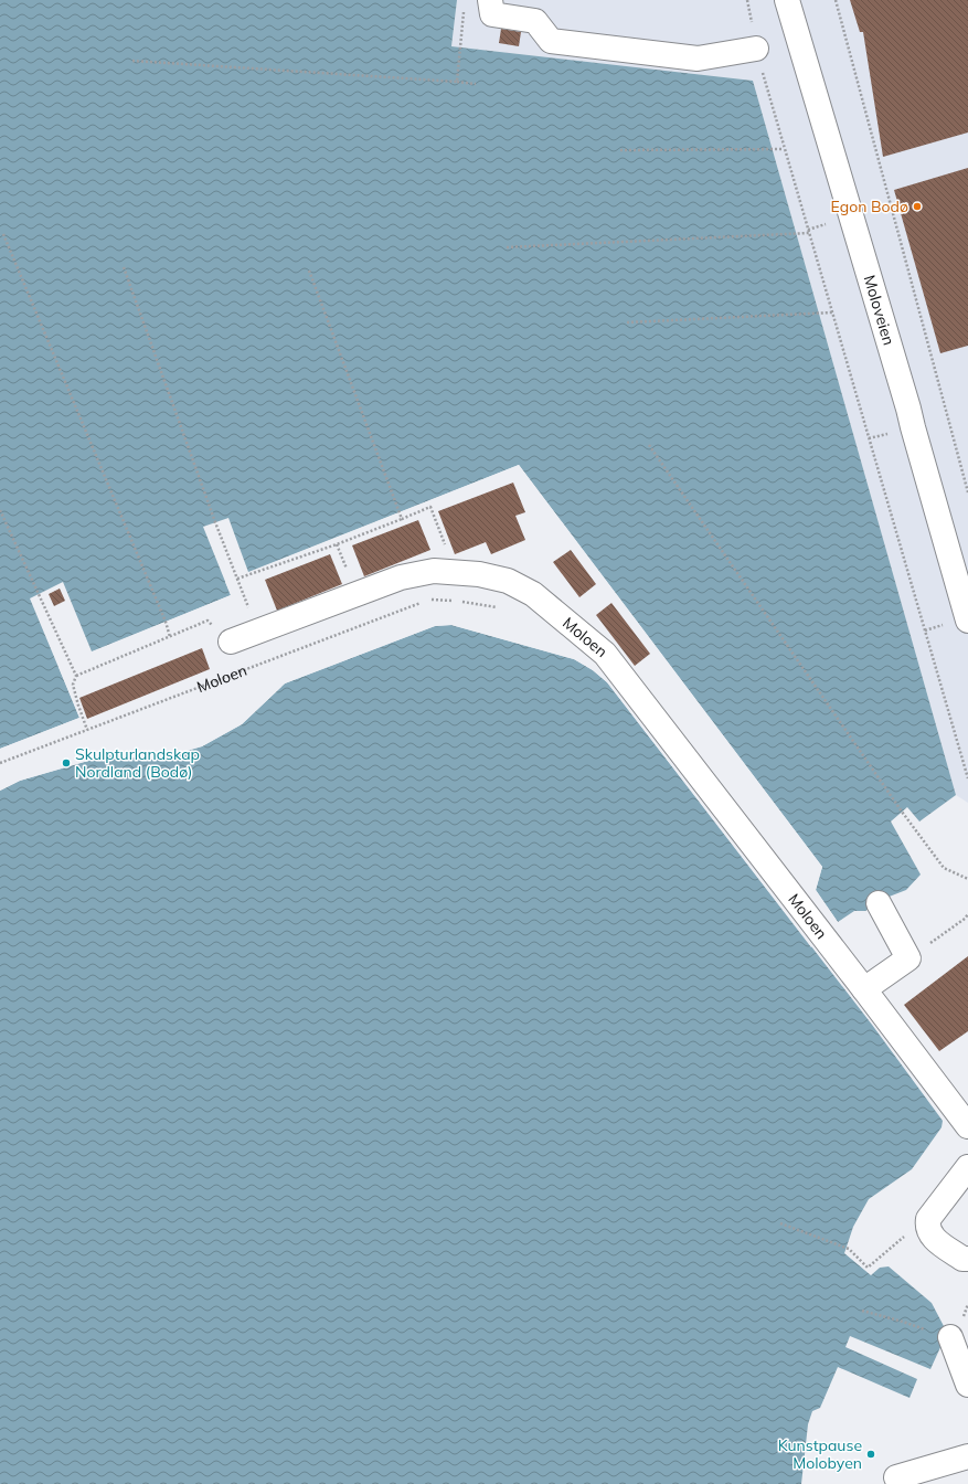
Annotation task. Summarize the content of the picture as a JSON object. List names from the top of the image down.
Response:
{
  "streets": {
    "street": ["Moloveien", "Moloen"]
  },
  "places": ["Egon Bodø", "Skulpturlandskap Nordland (Bodø)", "Kunstpause Molobyen"]
}
